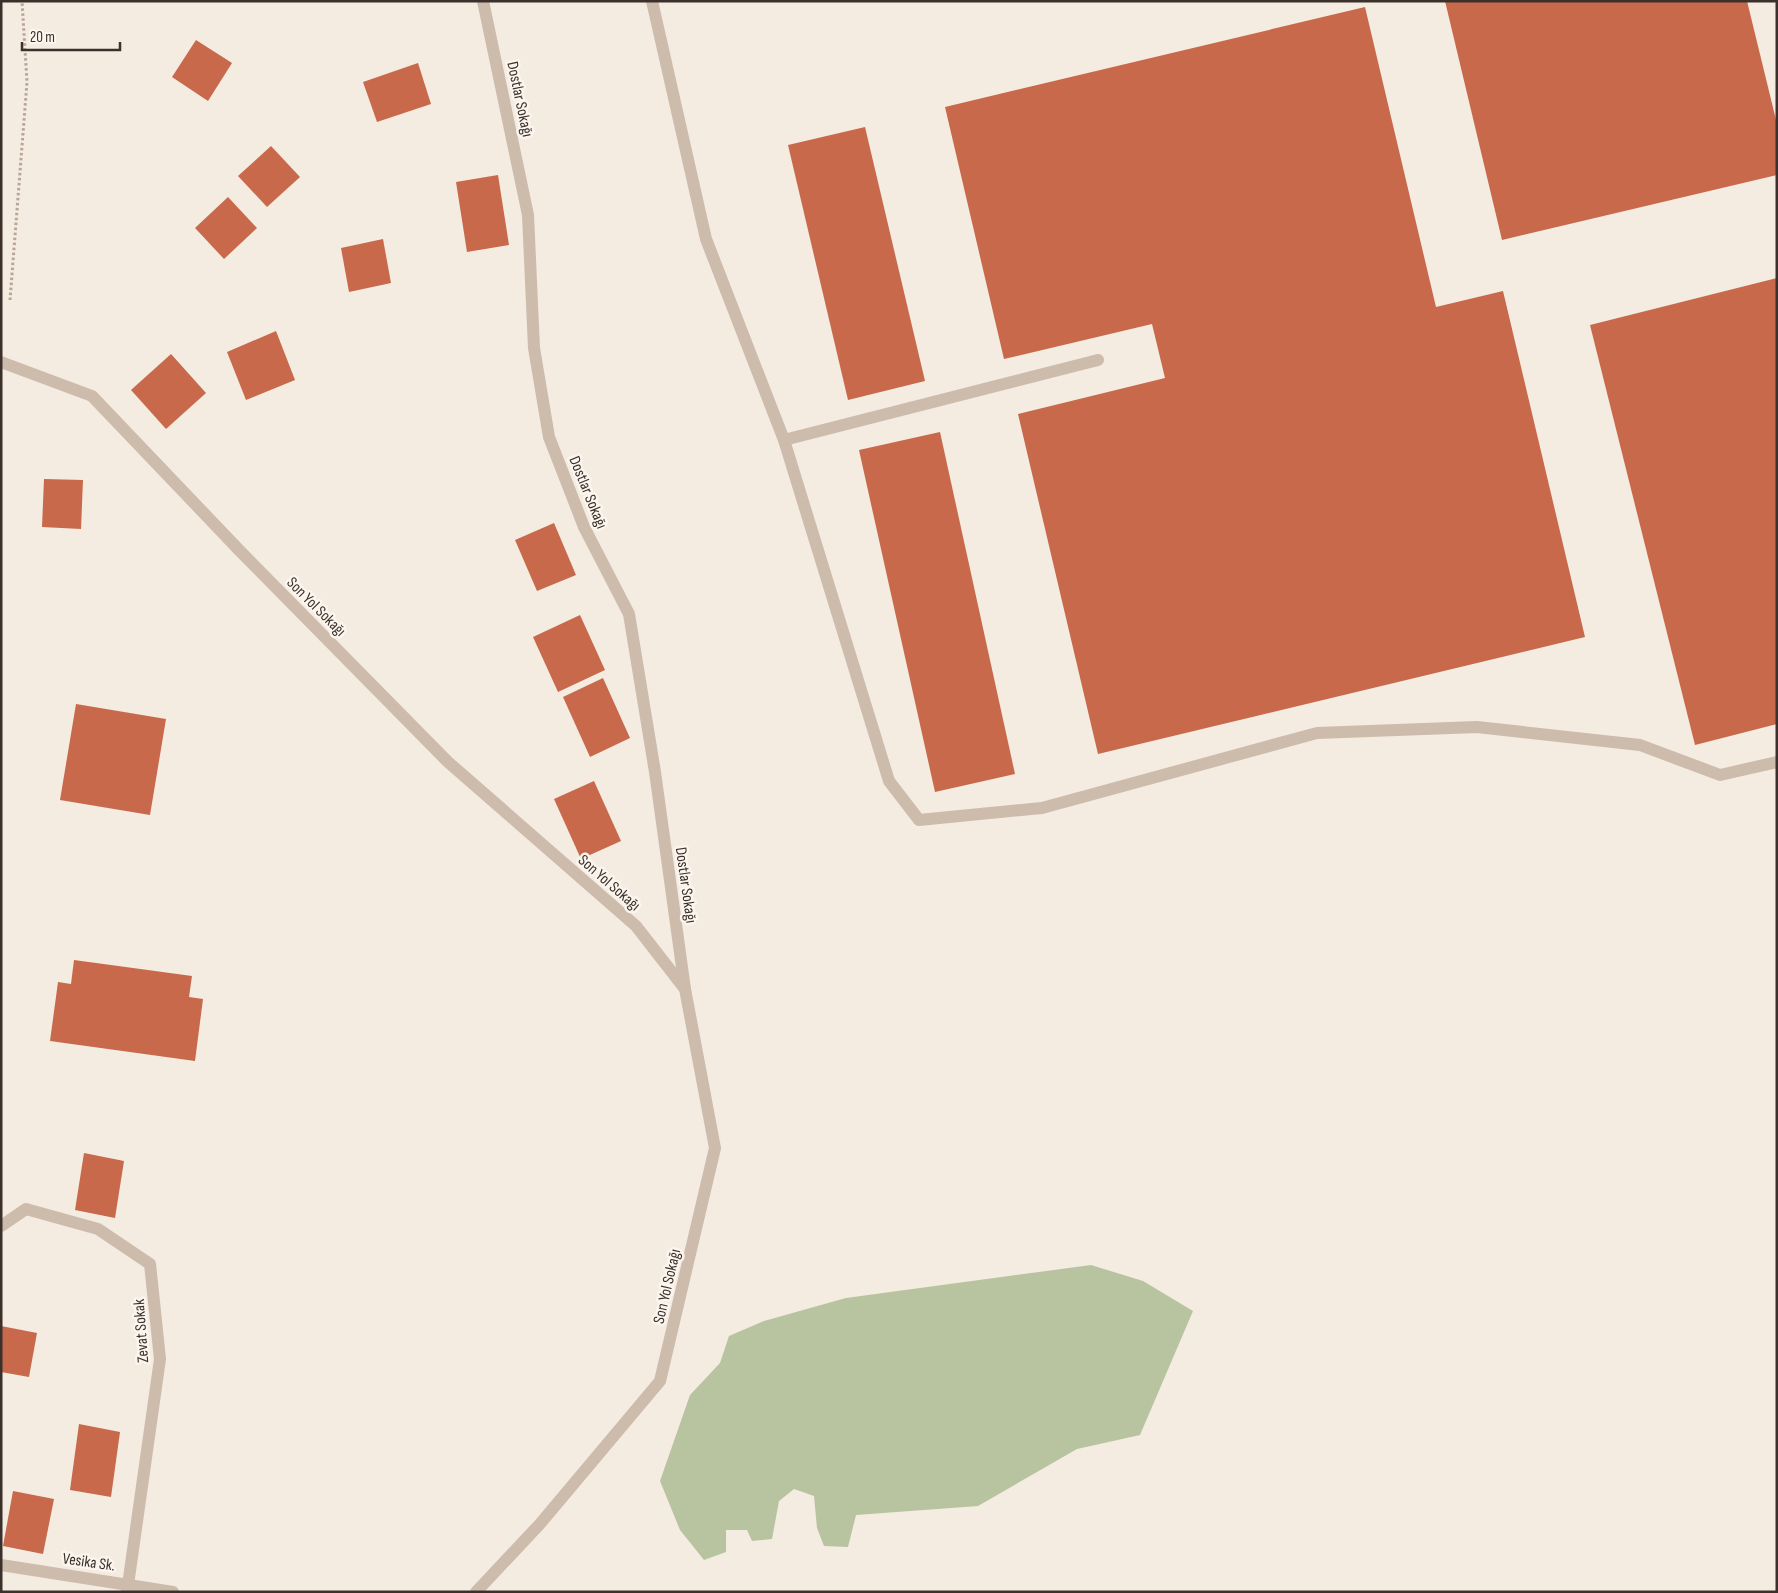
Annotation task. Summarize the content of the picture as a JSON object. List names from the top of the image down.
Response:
{
  "streets": {
    "street": [
      "Dostlar Sokağı",
      "Son Yol Sokağı",
      "Zevat Sokak",
      "Vesika Sk."
    ]
  },
  "crossings": [
    ["Dostlar Sokağı", "Son Yol Sokağı"],
    ["Zevat Sokak", "Vesika Sk."]
  ],
  "scale_bar": "20 m"
}
